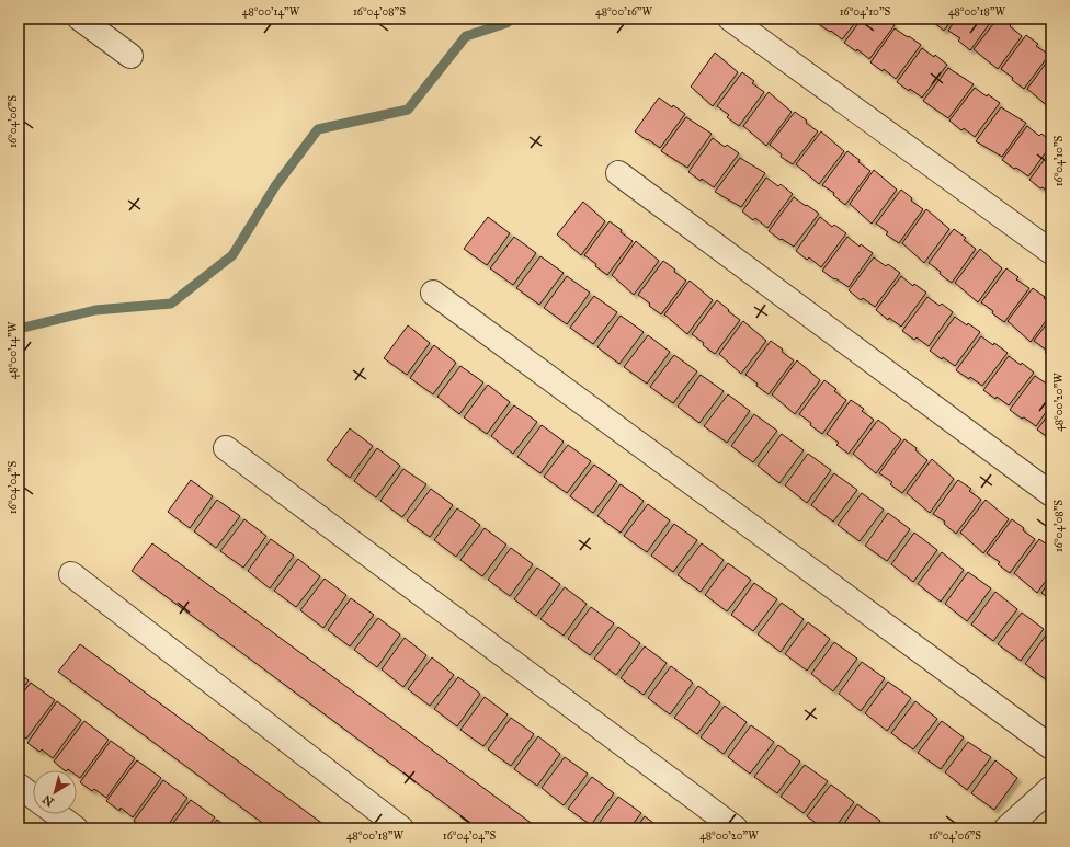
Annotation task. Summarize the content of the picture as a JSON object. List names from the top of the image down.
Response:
{
  "north": "bottom left",
  "coordinates": [
    "48°00'14\"W",
    "16°04'08\"S",
    "48°00'16\"W",
    "16°04'10\"S",
    "48°00'18\"W",
    "16°04'06\"S",
    "48°00'20\"W",
    "16°04'04\"S"
  ]
}
